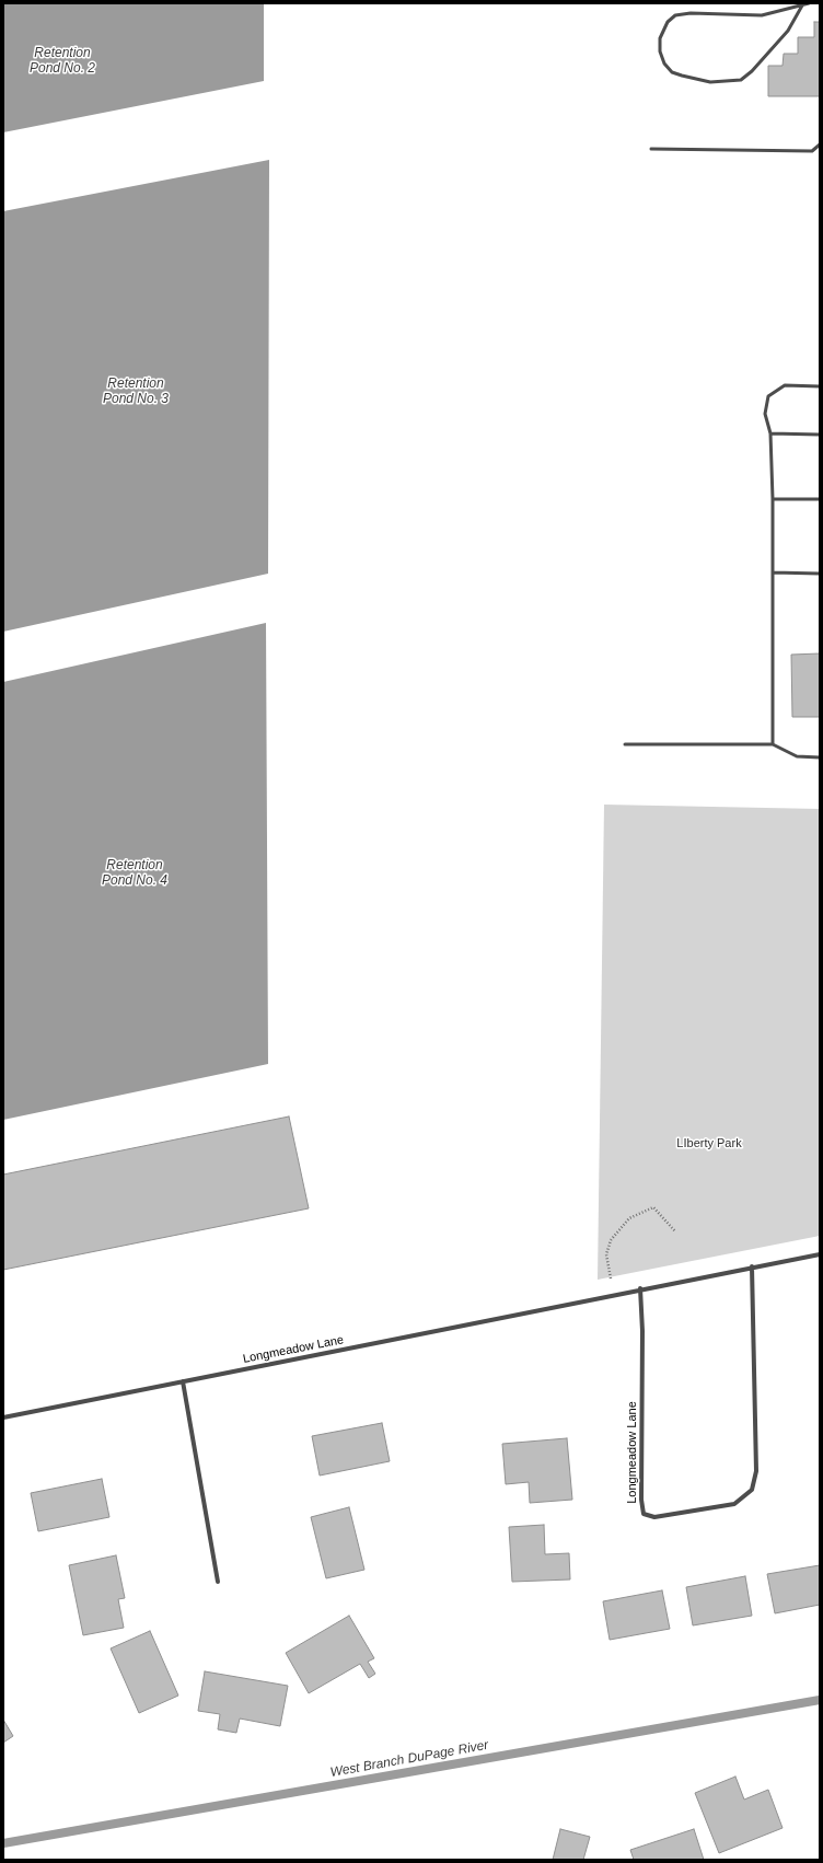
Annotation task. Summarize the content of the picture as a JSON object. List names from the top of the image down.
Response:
{
  "streets": {
    "street": ["Longmeadow Lane"]
  },
  "water": [
    "Retention Pond No. 2",
    "Retention Pond No. 3",
    "Retention Pond No. 4",
    "West Branch DuPage River"
  ],
  "parks": ["LIberty Park"]
}
